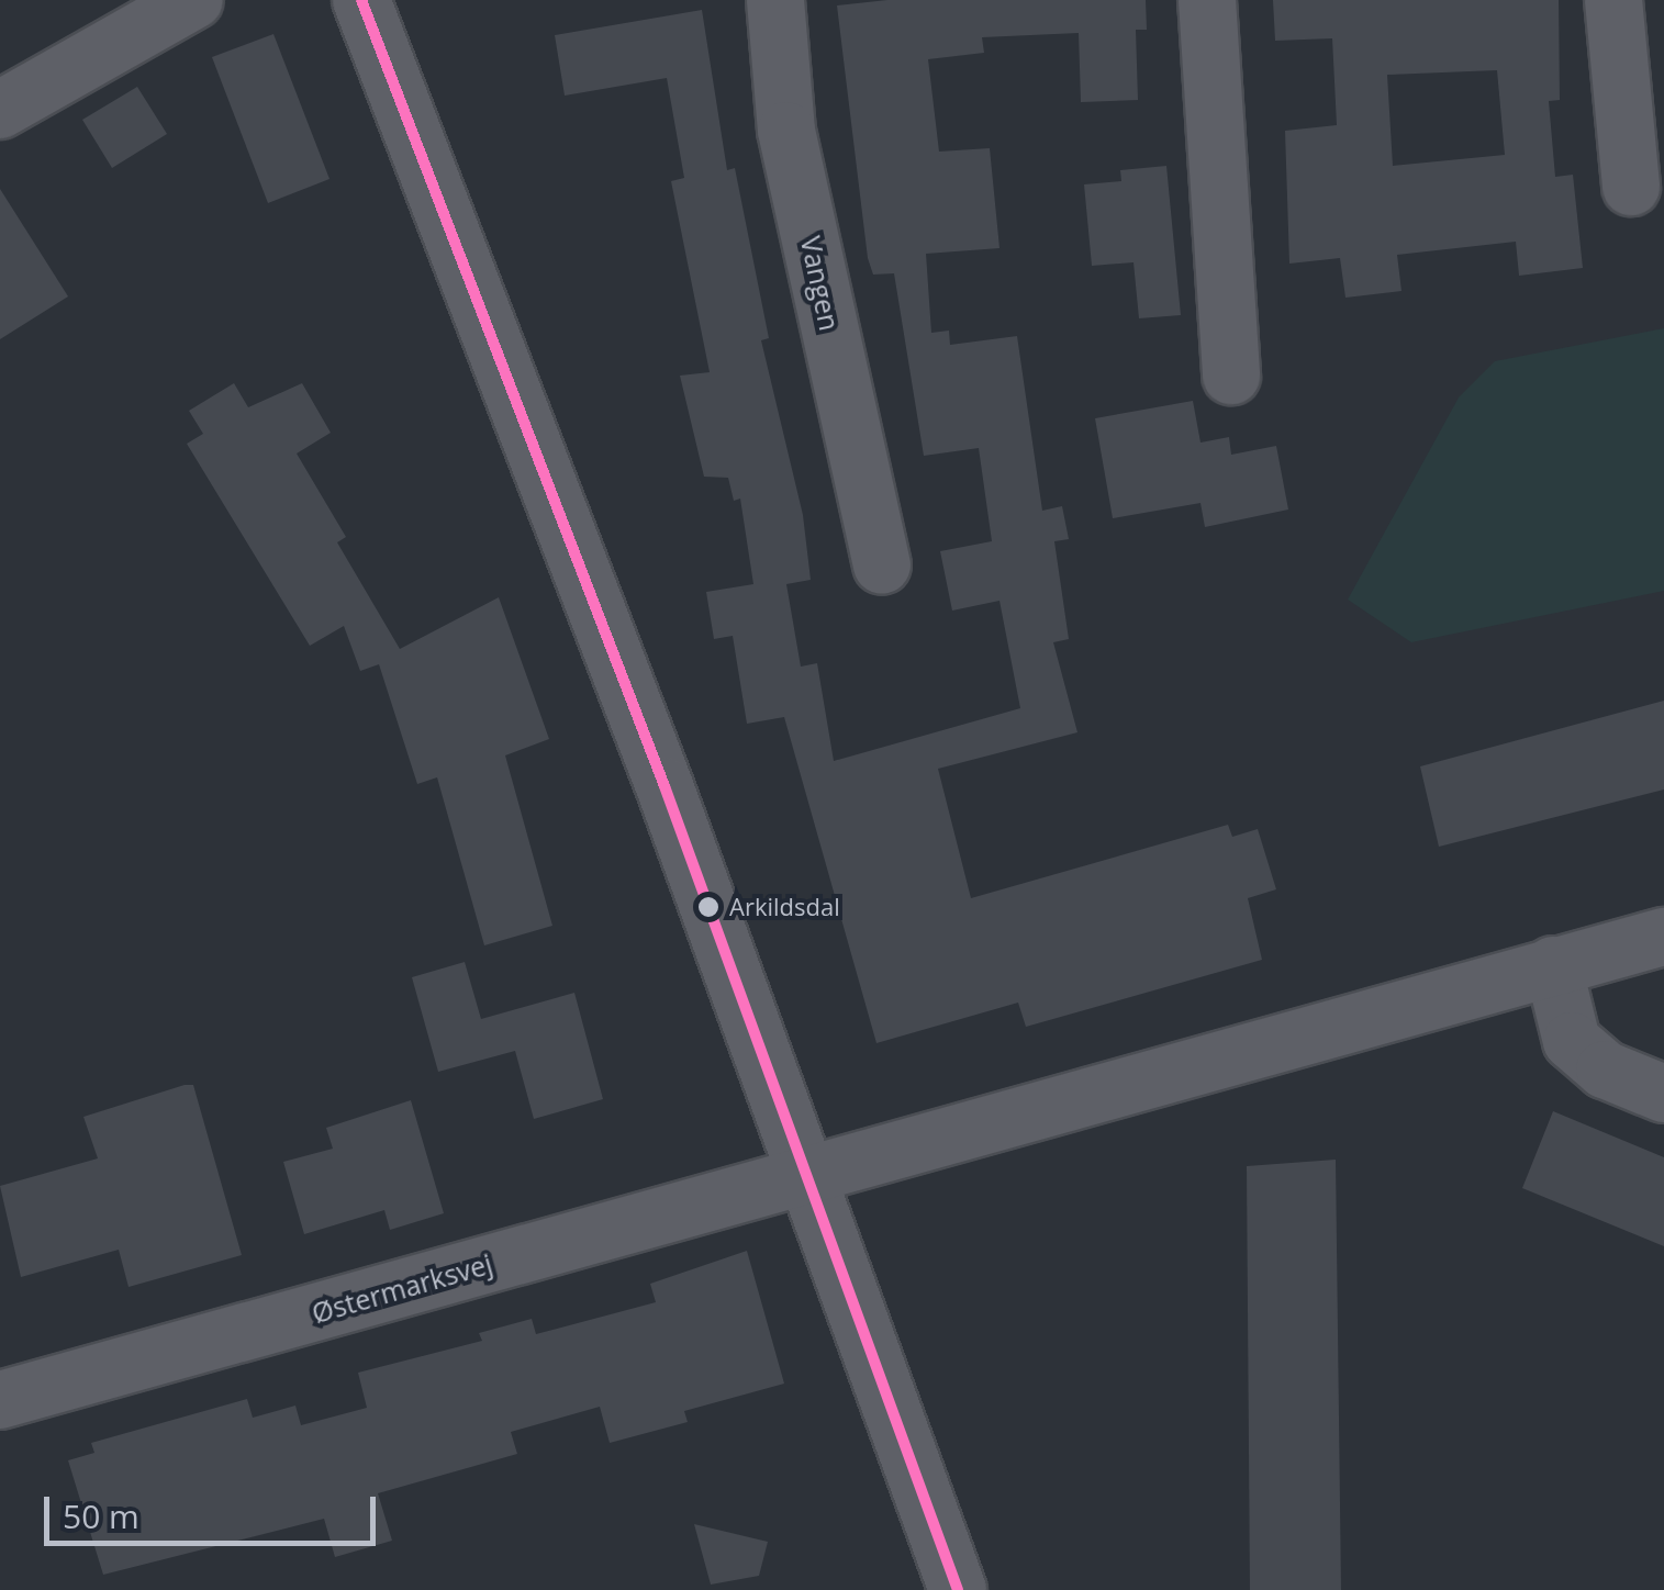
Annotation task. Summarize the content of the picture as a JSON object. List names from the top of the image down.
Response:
{
  "streets": {
    "street": ["Vangen", "Østermarksvej"]
  },
  "places": ["Arkildsdal"],
  "scale_bar": "50 m"
}
